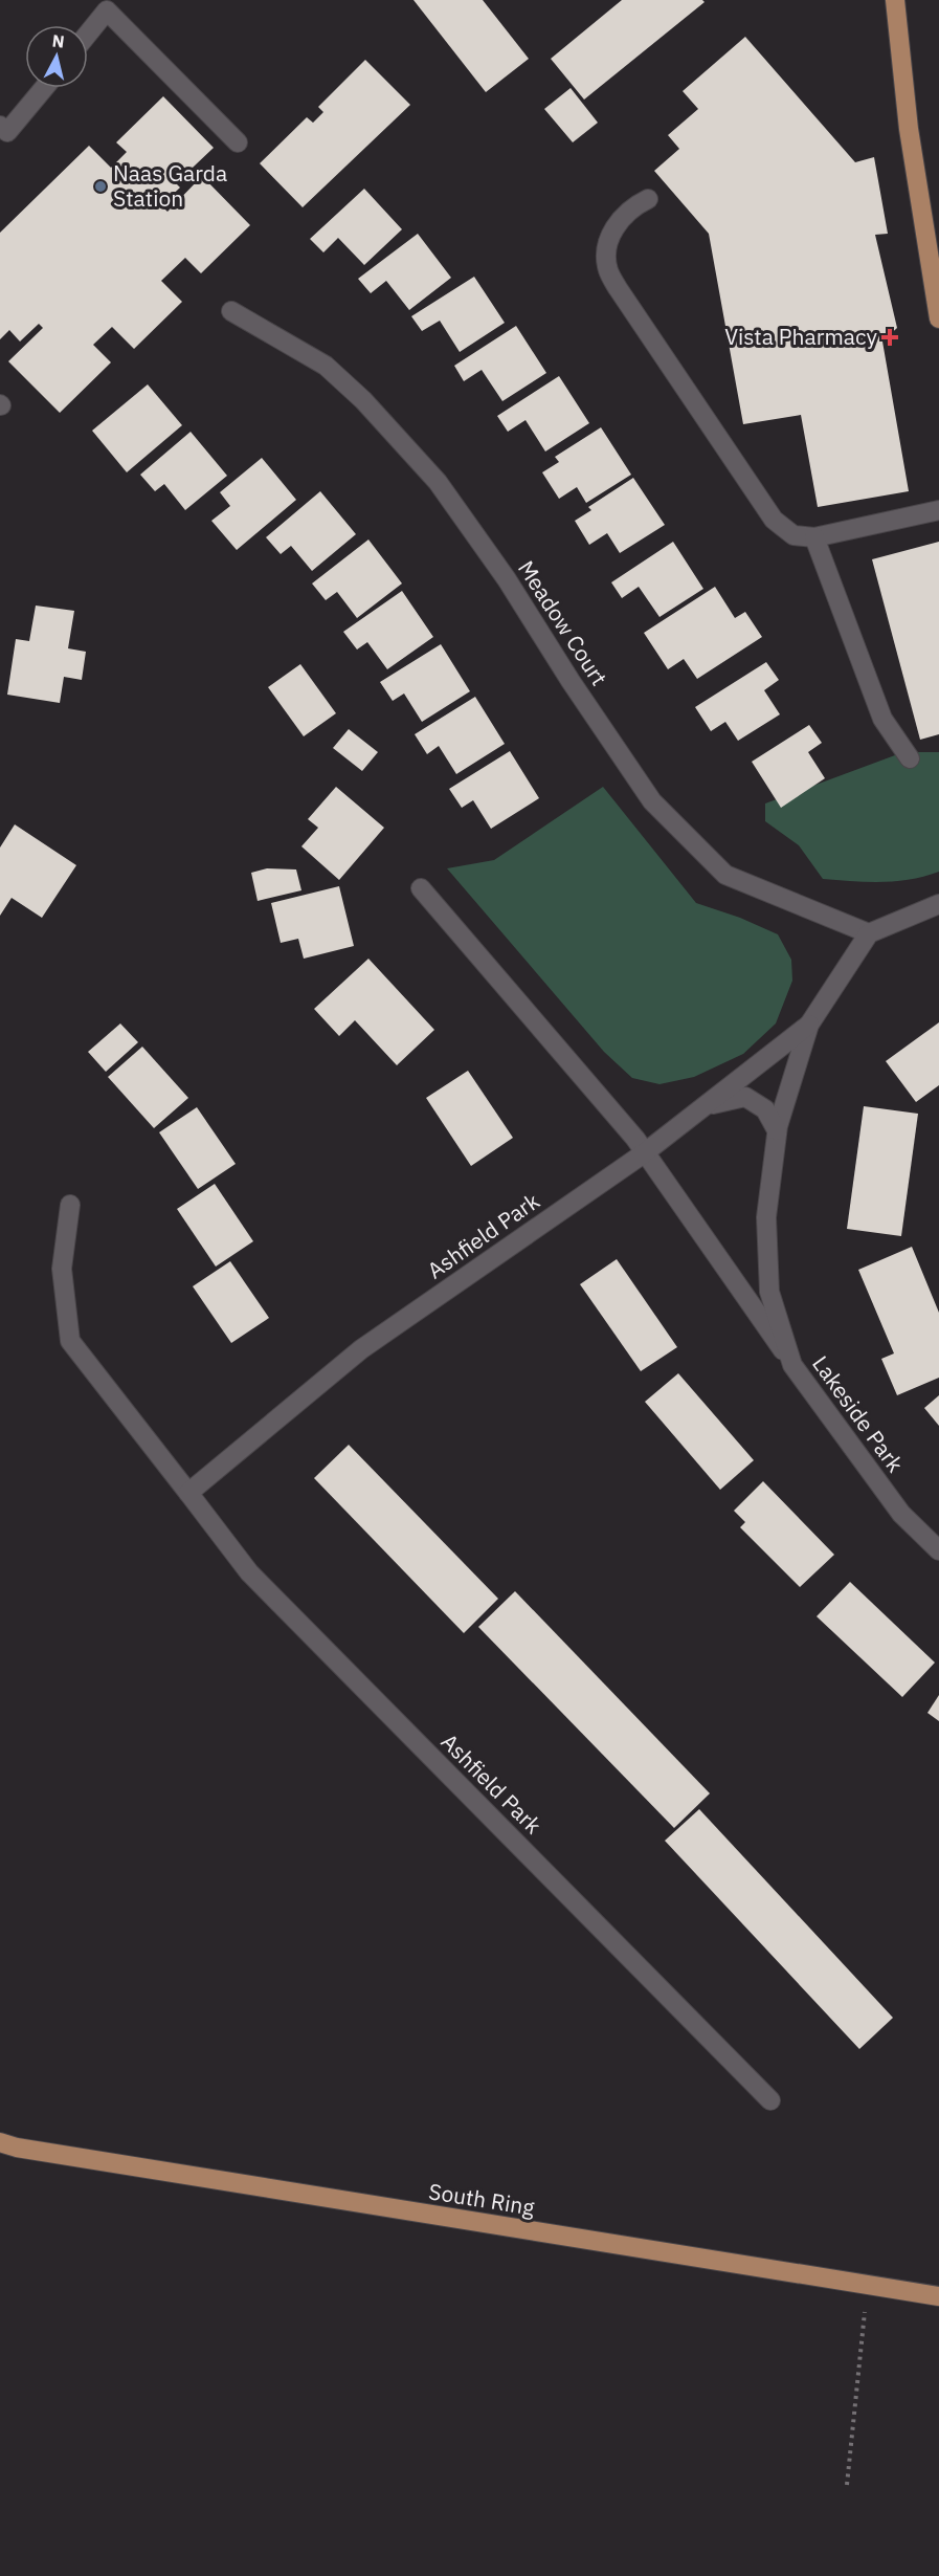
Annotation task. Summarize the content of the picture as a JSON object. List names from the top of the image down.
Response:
{
  "streets": {
    "main road": ["South Ring"],
    "street": ["Meadow Court", "Ashfield Park", "Lakeside Park"]
  },
  "crossings": [
    ["Meadow Court", "Lakeside Park"],
    ["Ashfield Park", "Lakeside Park"]
  ],
  "places": {
    "other": ["Naas Garda Station"],
    "health": ["Vista Pharmacy"]
  },
  "north": "top"
}
